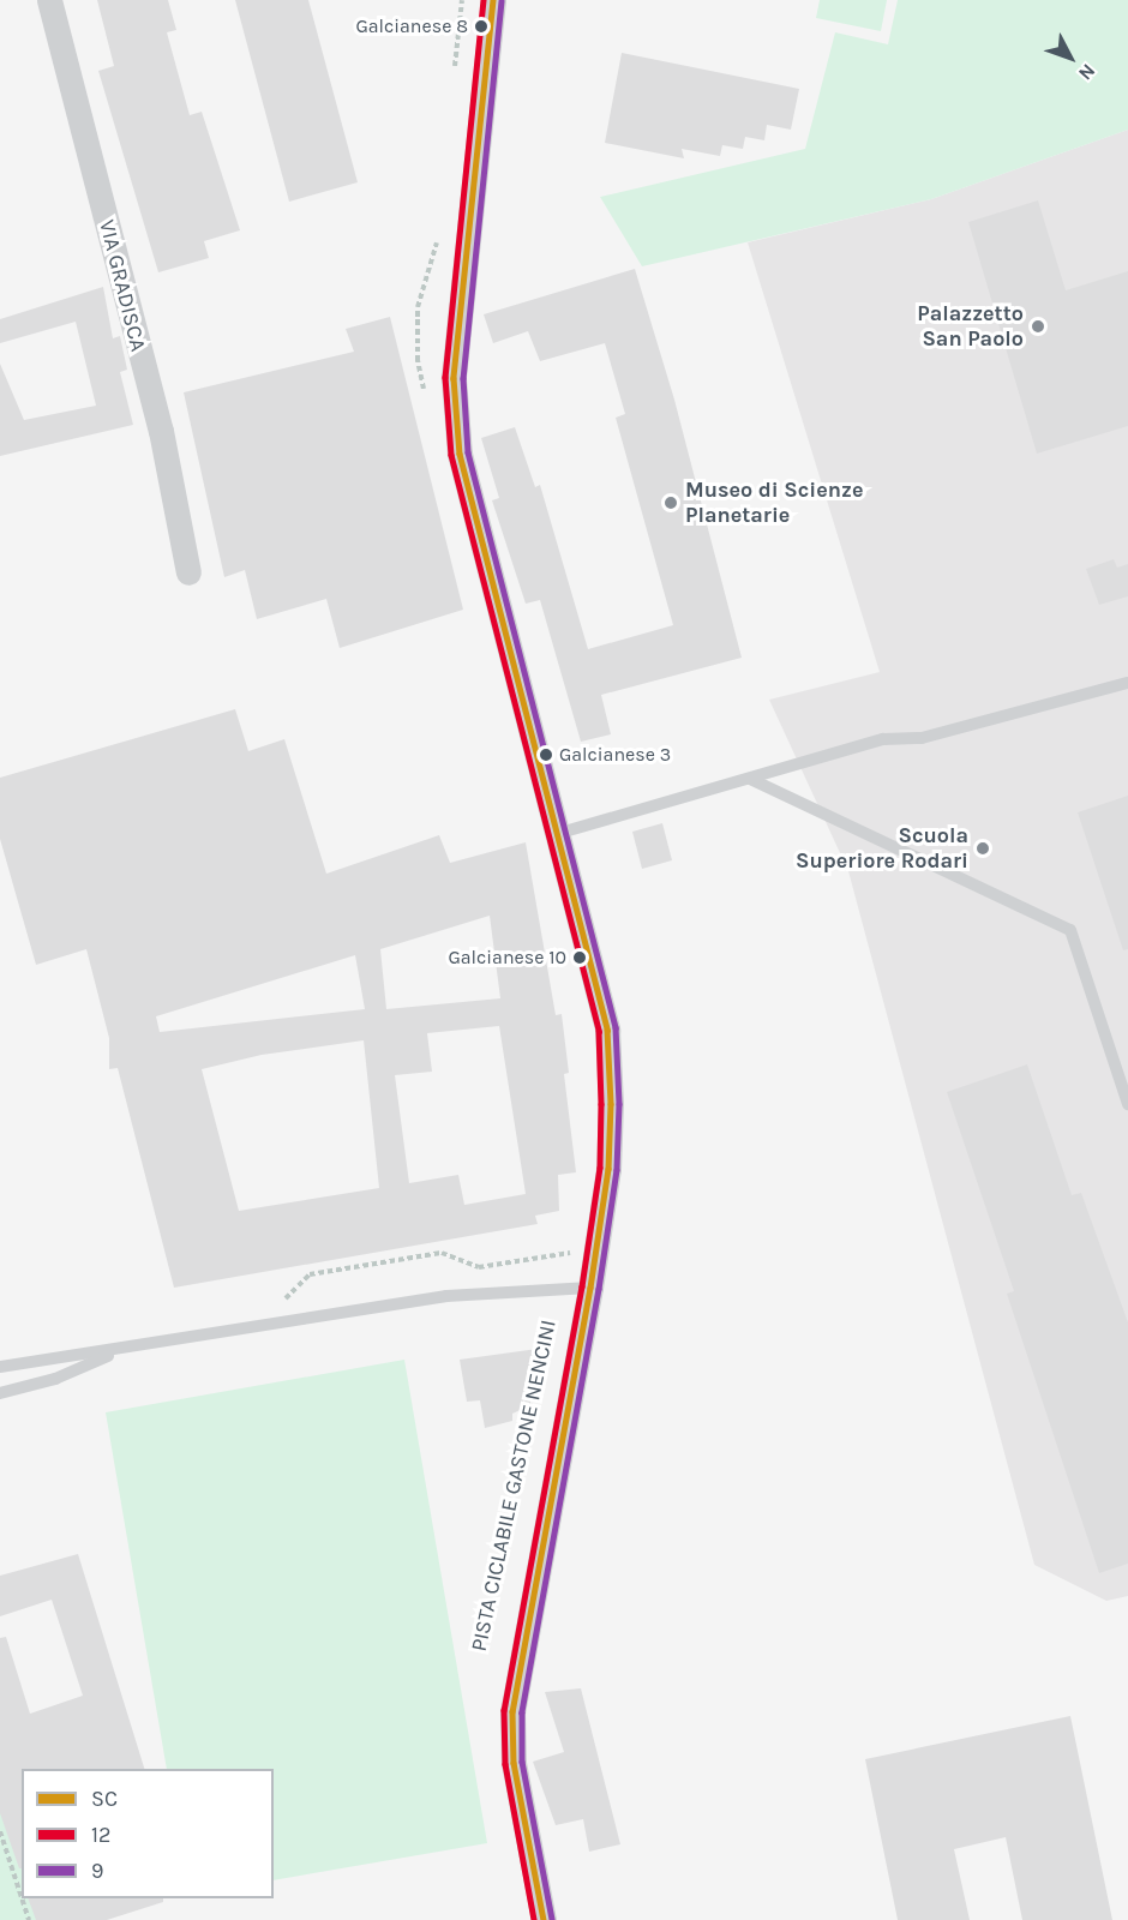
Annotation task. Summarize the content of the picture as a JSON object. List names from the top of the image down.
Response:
{
  "streets": {
    "street": ["VIA GRADISCA"]
  },
  "places": [
    "Galcianese 8",
    "Palazzetto San Paolo",
    "Museo di Scienze Planetarie",
    "Galcianese 3",
    "Scuola Superiore Rodari",
    "Galcianese 10"
  ],
  "lines": ["transit line SC", "transit line 12", "transit line 9"],
  "legend": ["SC", "12", "9"],
  "north": "bottom right"
}
